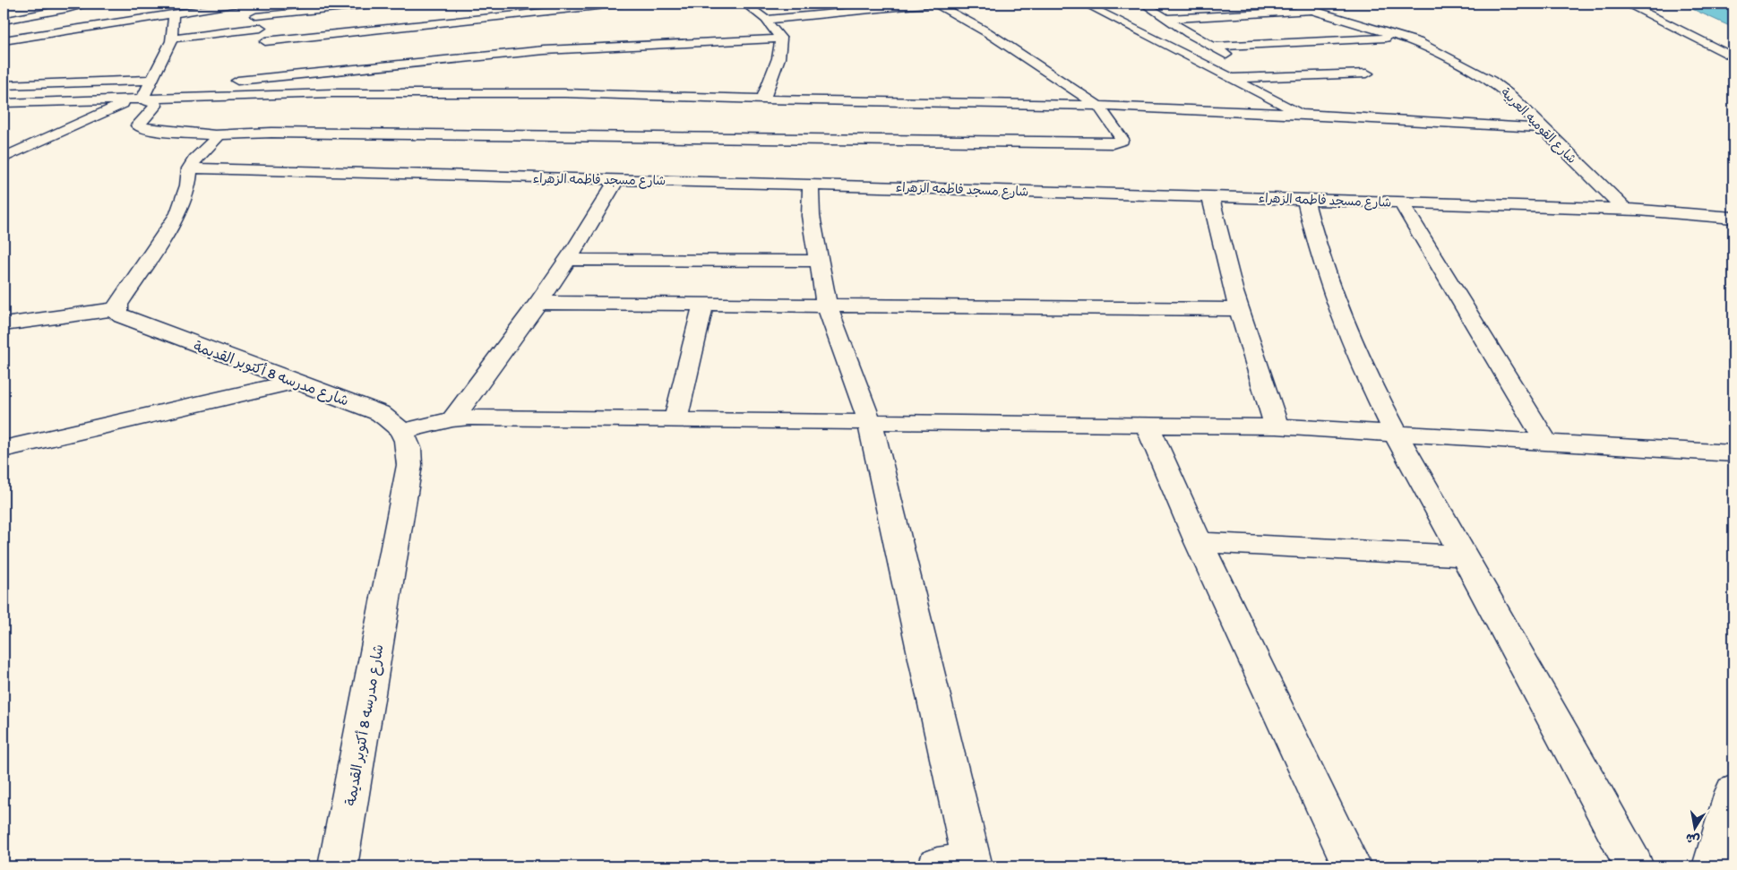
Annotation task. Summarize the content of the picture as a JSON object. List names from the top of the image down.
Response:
{
  "streets": {
    "street": ["شارع القوميه العربية", "شارع مسجد فاطمه الزهراء", "شارع مدرسه 8 أكتوبر القديمة"]
  },
  "crossings": [
    ["شارع القوميه العربية", "شارع مسجد فاطمه الزهراء"]
  ],
  "north": "bottom"
}
